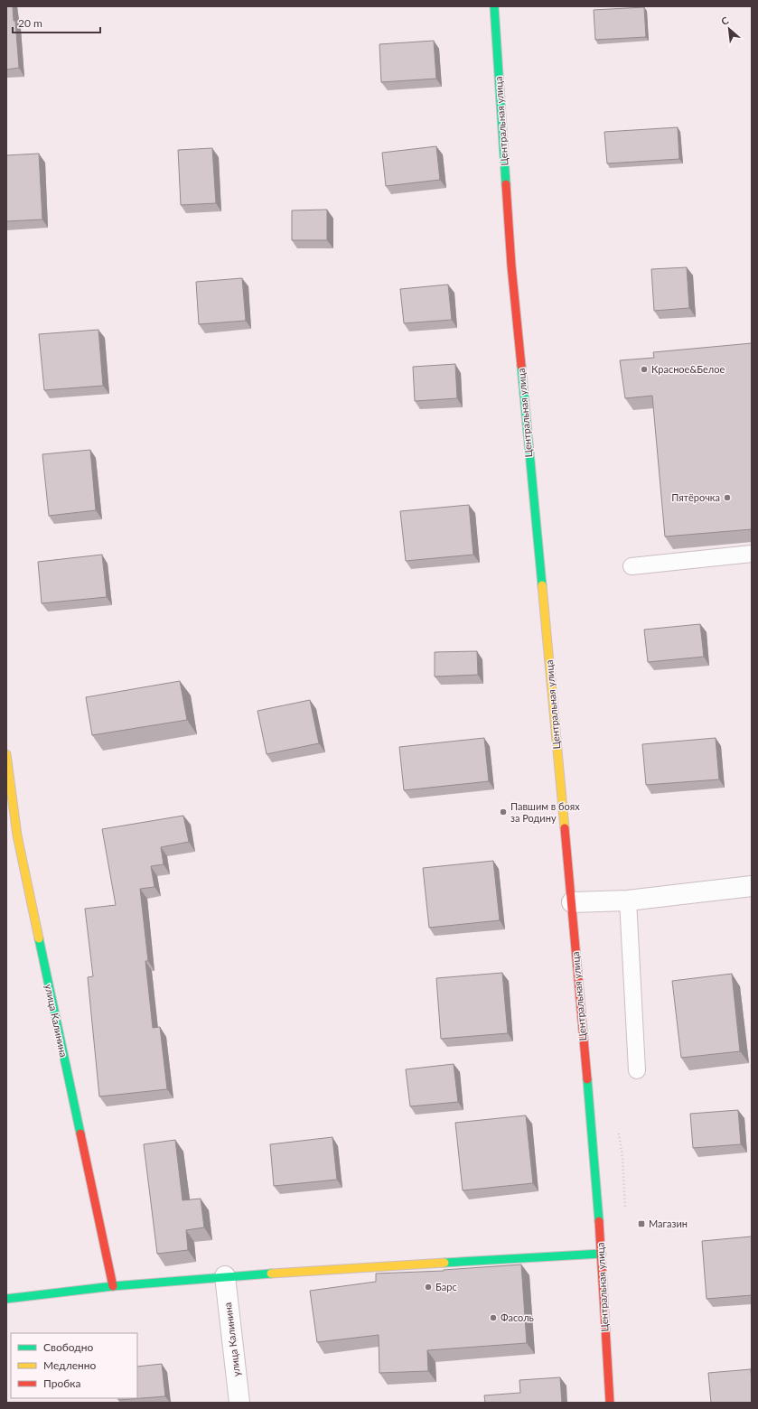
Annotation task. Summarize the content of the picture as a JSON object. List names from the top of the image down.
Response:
{
  "streets": {
    "street": ["Центральная улица", "улица Калинина"]
  },
  "places": {
    "other": [
      "Красное&Белое",
      "Пятёрочка",
      "Павшим в боях за Родину",
      "Барс",
      "Фасоль"
    ],
    "transit": ["Магазин"]
  },
  "legend": ["Свободно", "Медленно", "Пробка"],
  "scale_bar": "20 m",
  "north": "top left"
}
